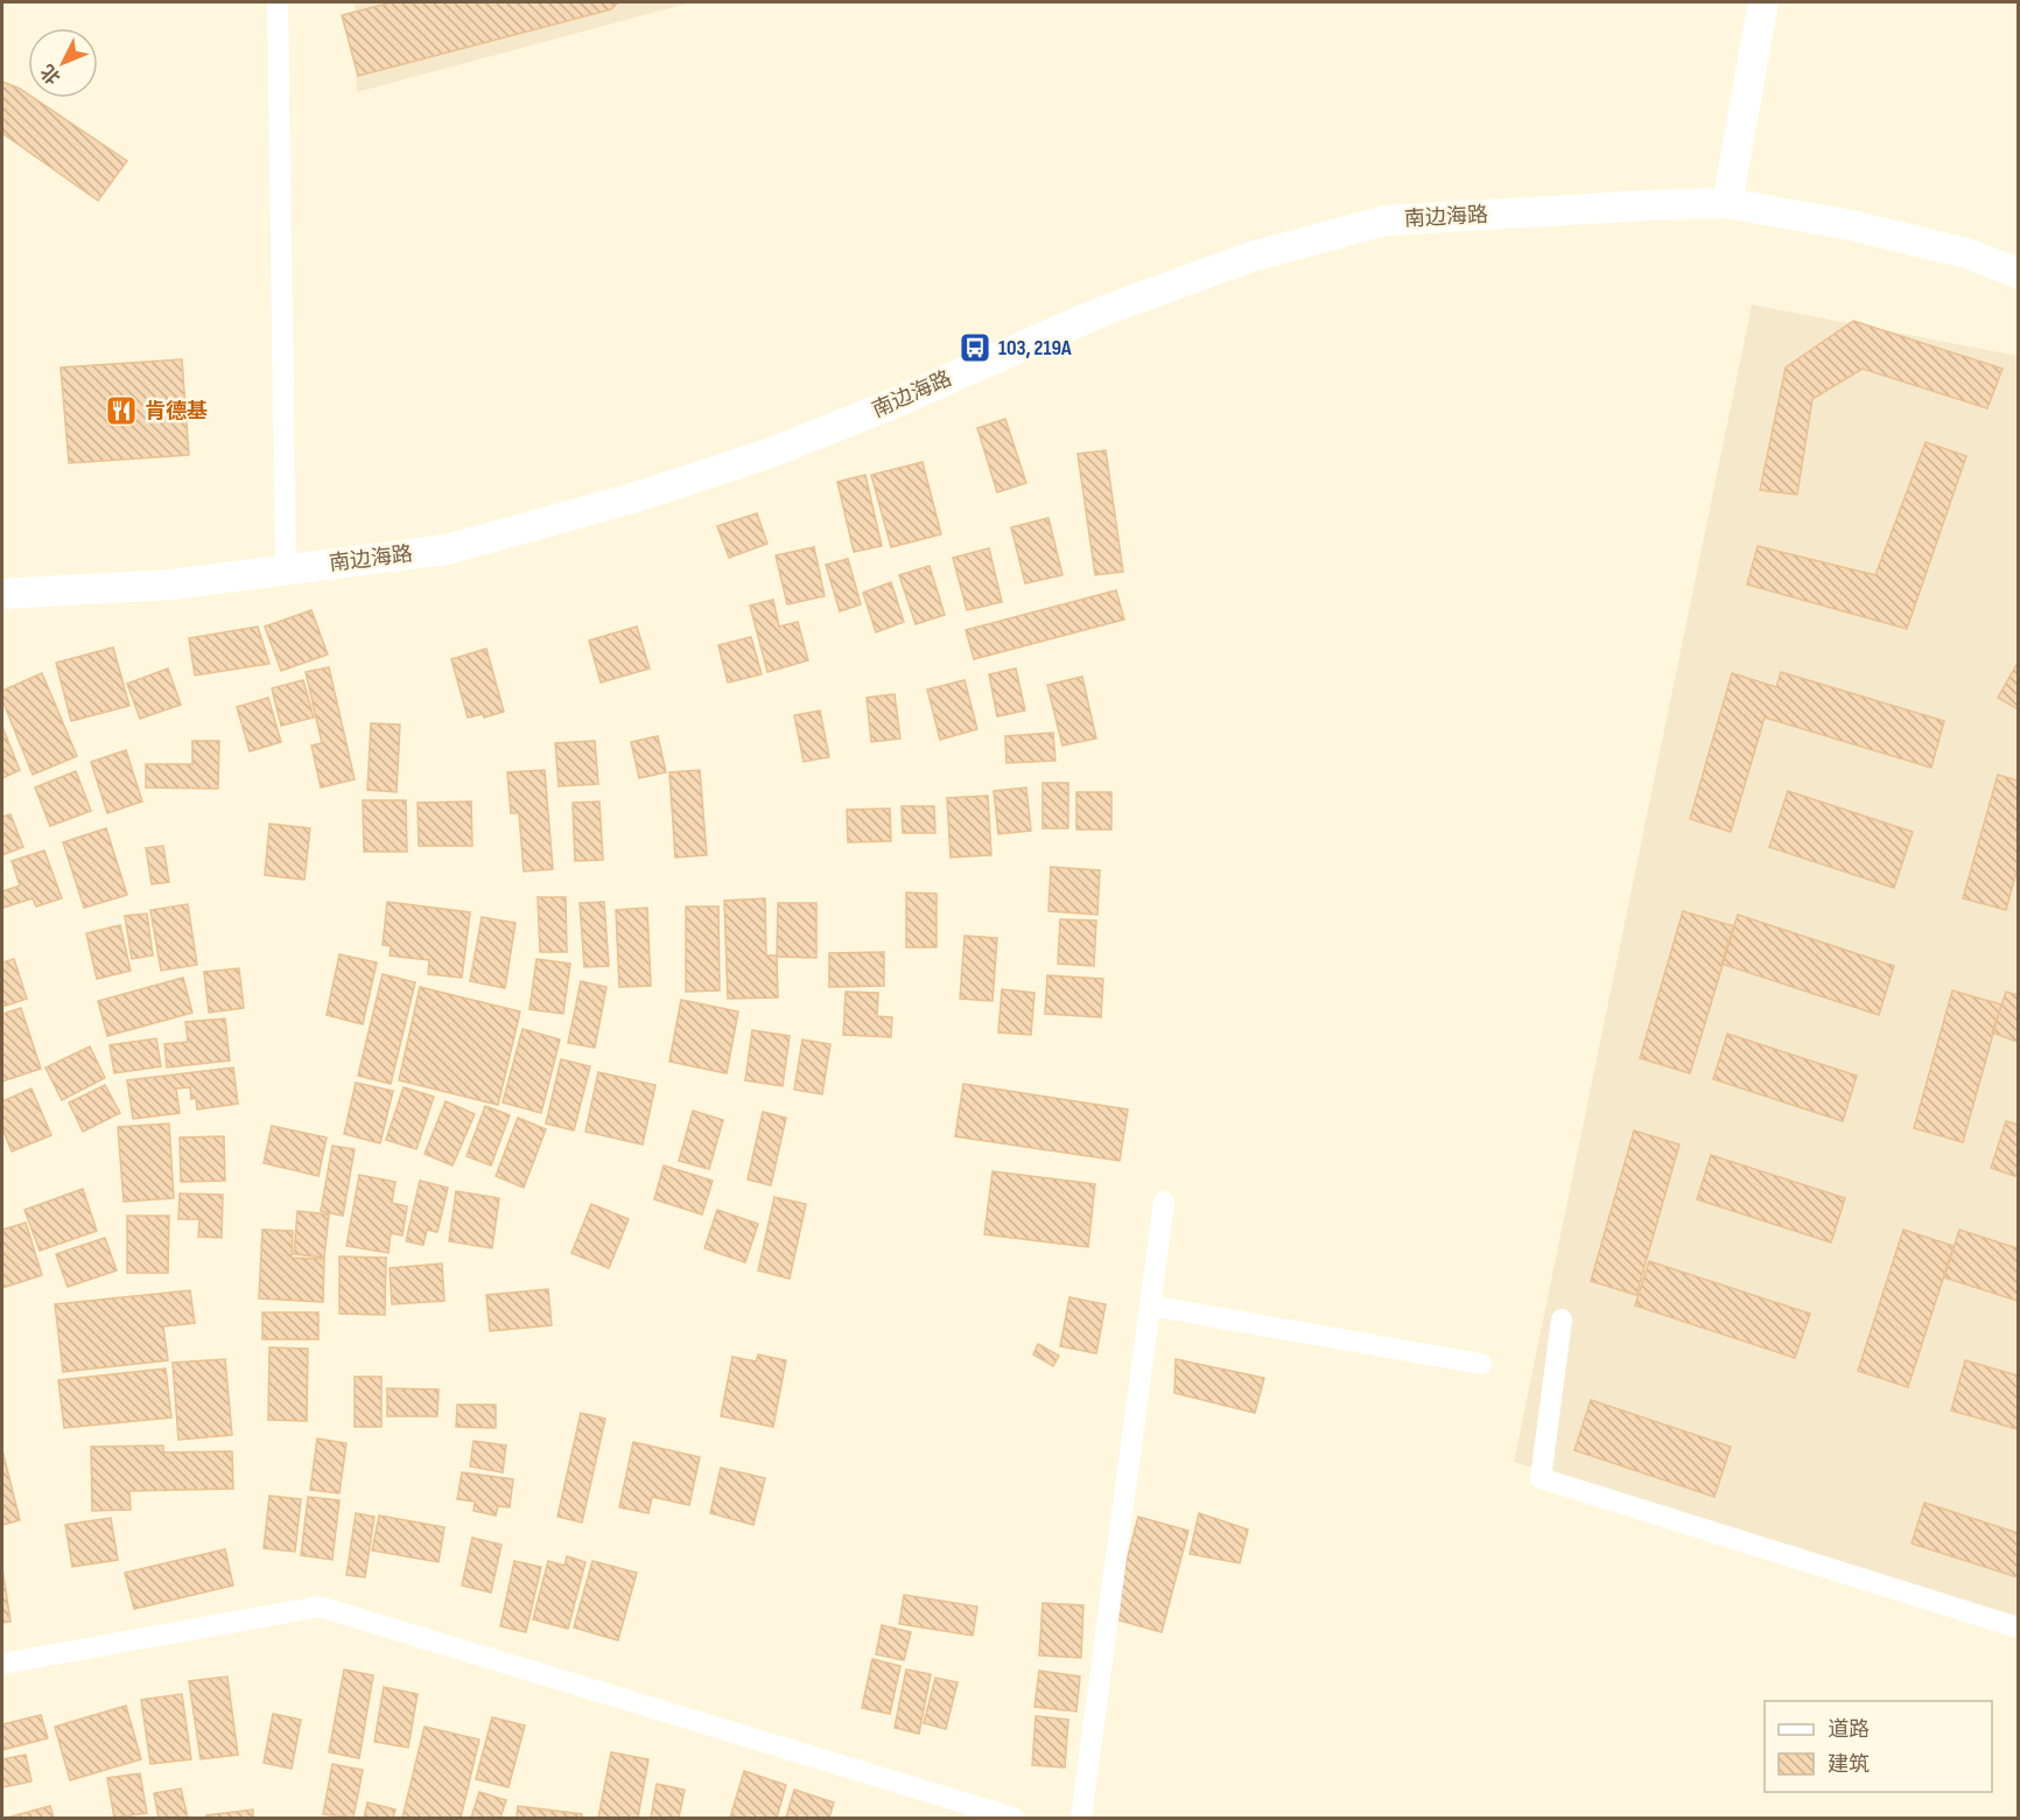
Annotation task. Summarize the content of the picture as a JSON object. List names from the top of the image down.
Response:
{
  "streets": {
    "main road": ["南边海路"]
  },
  "places": {
    "bus stop": ["103, 219A"],
    "restaurant": ["肯德基"]
  },
  "legend": ["道路", "建筑"],
  "north": "bottom left"
}
